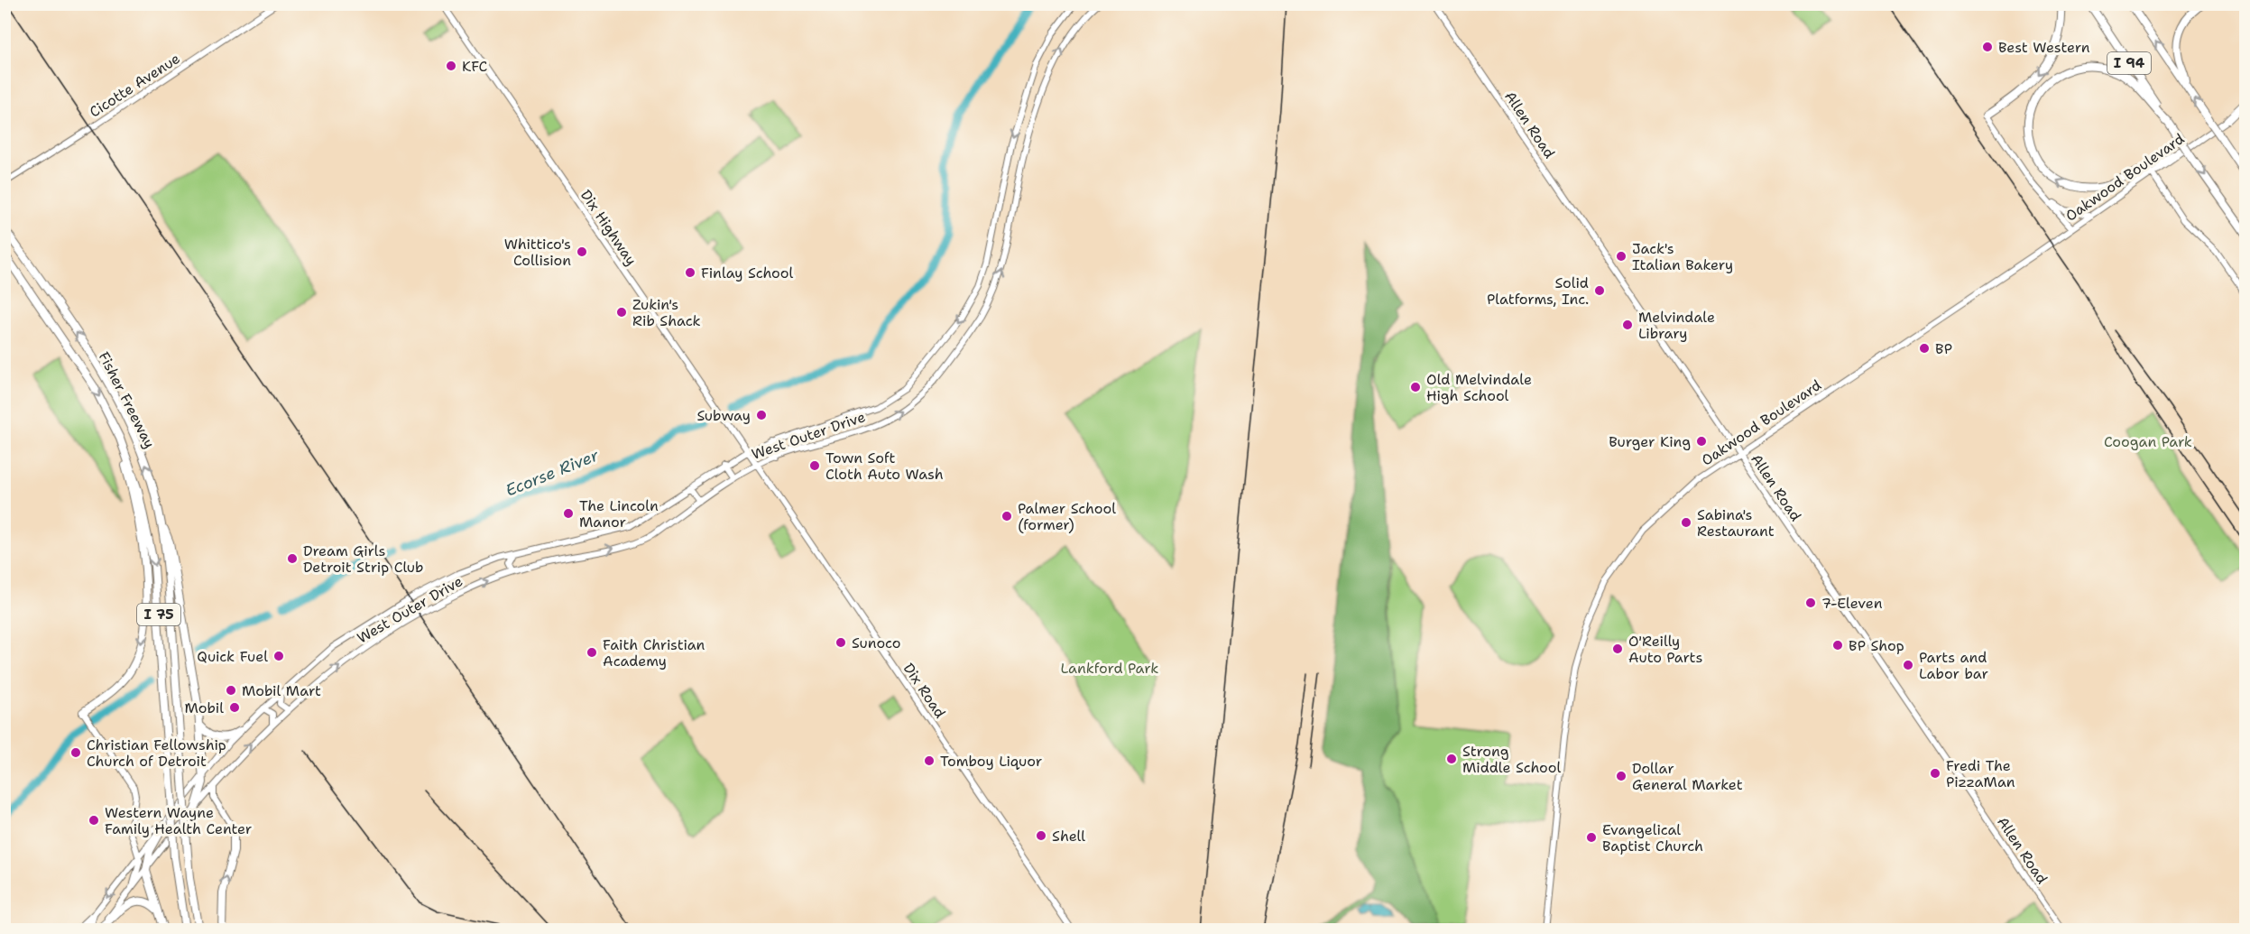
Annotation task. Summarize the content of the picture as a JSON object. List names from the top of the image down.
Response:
{
  "streets": {
    "highway": ["I 94", "Fisher Freeway", "I 75"],
    "main road": [
      "Cicotte Avenue",
      "Allen Road",
      "Oakwood Boulevard",
      "Dix Highway",
      "West Outer Drive",
      "Dix Road"
    ]
  },
  "crossings": [
    ["Allen Road", "Oakwood Boulevard"],
    ["Dix Highway", "West Outer Drive"],
    ["Dix Highway", "Dix Road"],
    ["West Outer Drive", "Dix Road"]
  ],
  "water": ["Ecorse River"],
  "parks": ["Coogan Park", "Lankford Park"],
  "places": [
    "Best Western",
    "KFC",
    "Whittico's Collision",
    "Jack's Italian Bakery",
    "Finlay School",
    "Solid Platforms, Inc.",
    "Zukin's Rib Shack",
    "Melvindale Library",
    "BP",
    "Old Melvindale High School",
    "Subway",
    "Burger King",
    "Town Soft Cloth Auto Wash",
    "The Lincoln Manor",
    "Palmer School (former)",
    "Sabina's Restaurant",
    "Dream Girls Detroit Strip Club",
    "7-Eleven",
    "Sunoco",
    "BP Shop",
    "O'Reilly Auto Parts",
    "Faith Christian Academy",
    "Quick Fuel",
    "Parts and Labor bar",
    "Mobil Mart",
    "Mobil",
    "Christian Fellowship Church of Detroit",
    "Strong Middle School",
    "Tomboy Liquor",
    "Fredi The PizzaMan",
    "Dollar General Market",
    "Western Wayne Family Health Center",
    "Shell",
    "Evangelical Baptist Church"
  ]
}
